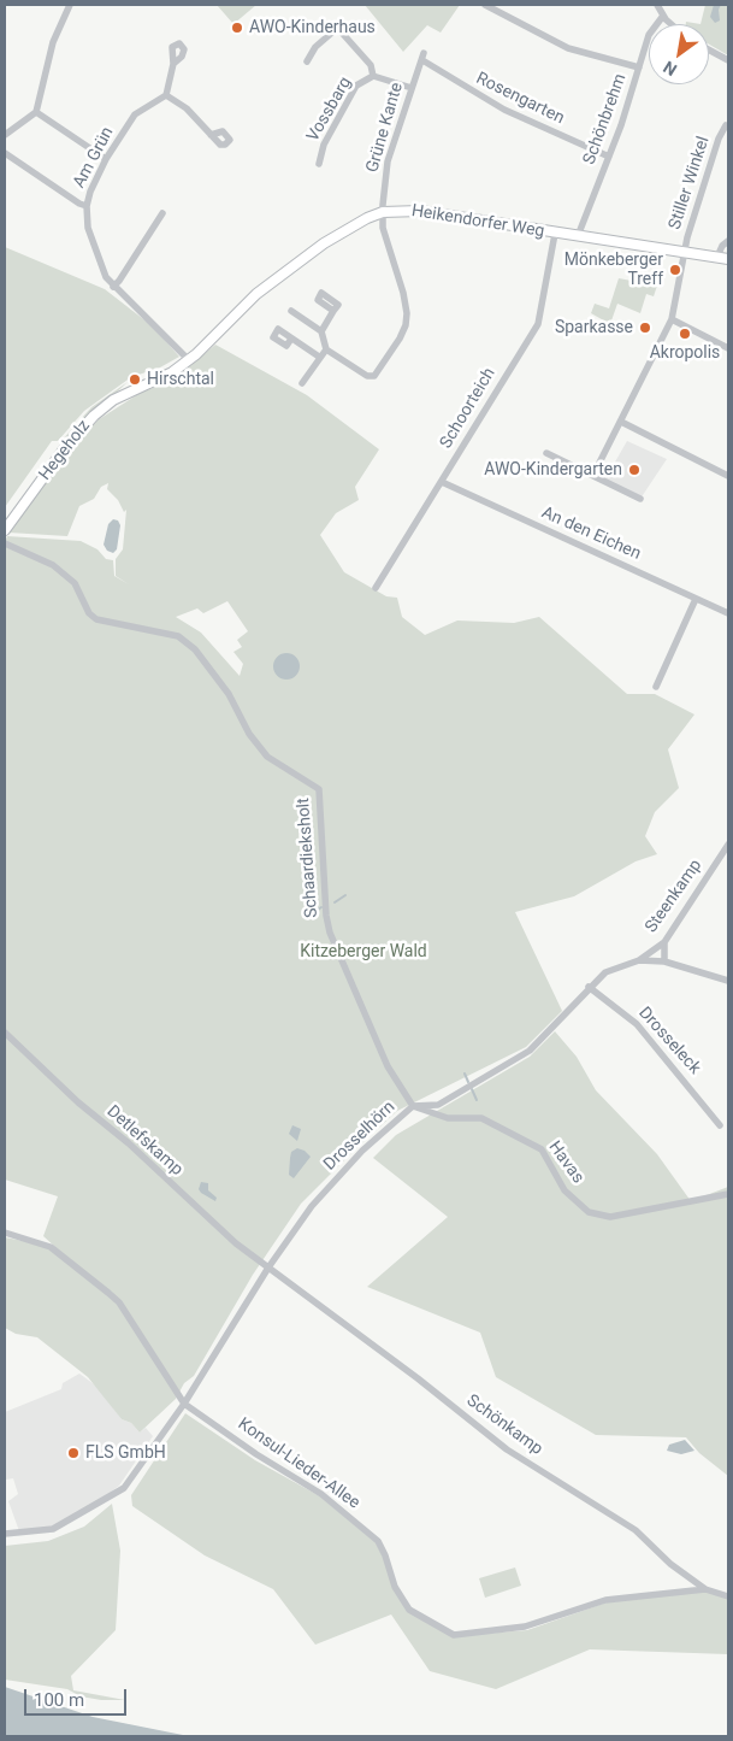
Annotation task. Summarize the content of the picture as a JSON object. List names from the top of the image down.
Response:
{
  "streets": {
    "street": [
      "Rosengarten",
      "Vossbarg",
      "Schönbrehm",
      "Grüne Kante",
      "Am Grün",
      "Stiller Winkel",
      "Heikendorfer Weg",
      "Schoorteich",
      "Hegeholz",
      "An den Eichen",
      "Schaardieksholt",
      "Steenkamp",
      "Drosseleck",
      "Drosselhörn",
      "Detlefskamp",
      "Havas",
      "Schönkamp",
      "Konsul-Lieder-Allee"
    ]
  },
  "crossings": [
    ["Rosengarten", "Schönbrehm"],
    ["Rosengarten", "Grüne Kante"],
    ["Vossbarg", "Grüne Kante"],
    ["Schönbrehm", "Heikendorfer Weg"],
    ["Grüne Kante", "Heikendorfer Weg"],
    ["Am Grün", "Heikendorfer Weg"],
    ["Stiller Winkel", "Heikendorfer Weg"],
    ["Heikendorfer Weg", "Schoorteich"],
    ["Heikendorfer Weg", "Hegeholz"],
    ["Schoorteich", "An den Eichen"],
    ["Schaardieksholt", "Drosselhörn"],
    ["Schaardieksholt", "Havas"],
    ["Steenkamp", "Drosselhörn"],
    ["Drosseleck", "Drosselhörn"],
    ["Drosselhörn", "Detlefskamp"],
    ["Drosselhörn", "Havas"],
    ["Drosselhörn", "Schönkamp"],
    ["Drosselhörn", "Konsul-Lieder-Allee"],
    ["Detlefskamp", "Schönkamp"],
    ["Schönkamp", "Konsul-Lieder-Allee"]
  ],
  "parks": ["Kitzeberger Wald"],
  "places": [
    "AWO-Kinderhaus",
    "Mönkeberger Treff",
    "Sparkasse",
    "Akropolis",
    "Hirschtal",
    "AWO-Kindergarten",
    "FLS GmbH"
  ],
  "scale_bar": "100 m",
  "north": "bottom left"
}
